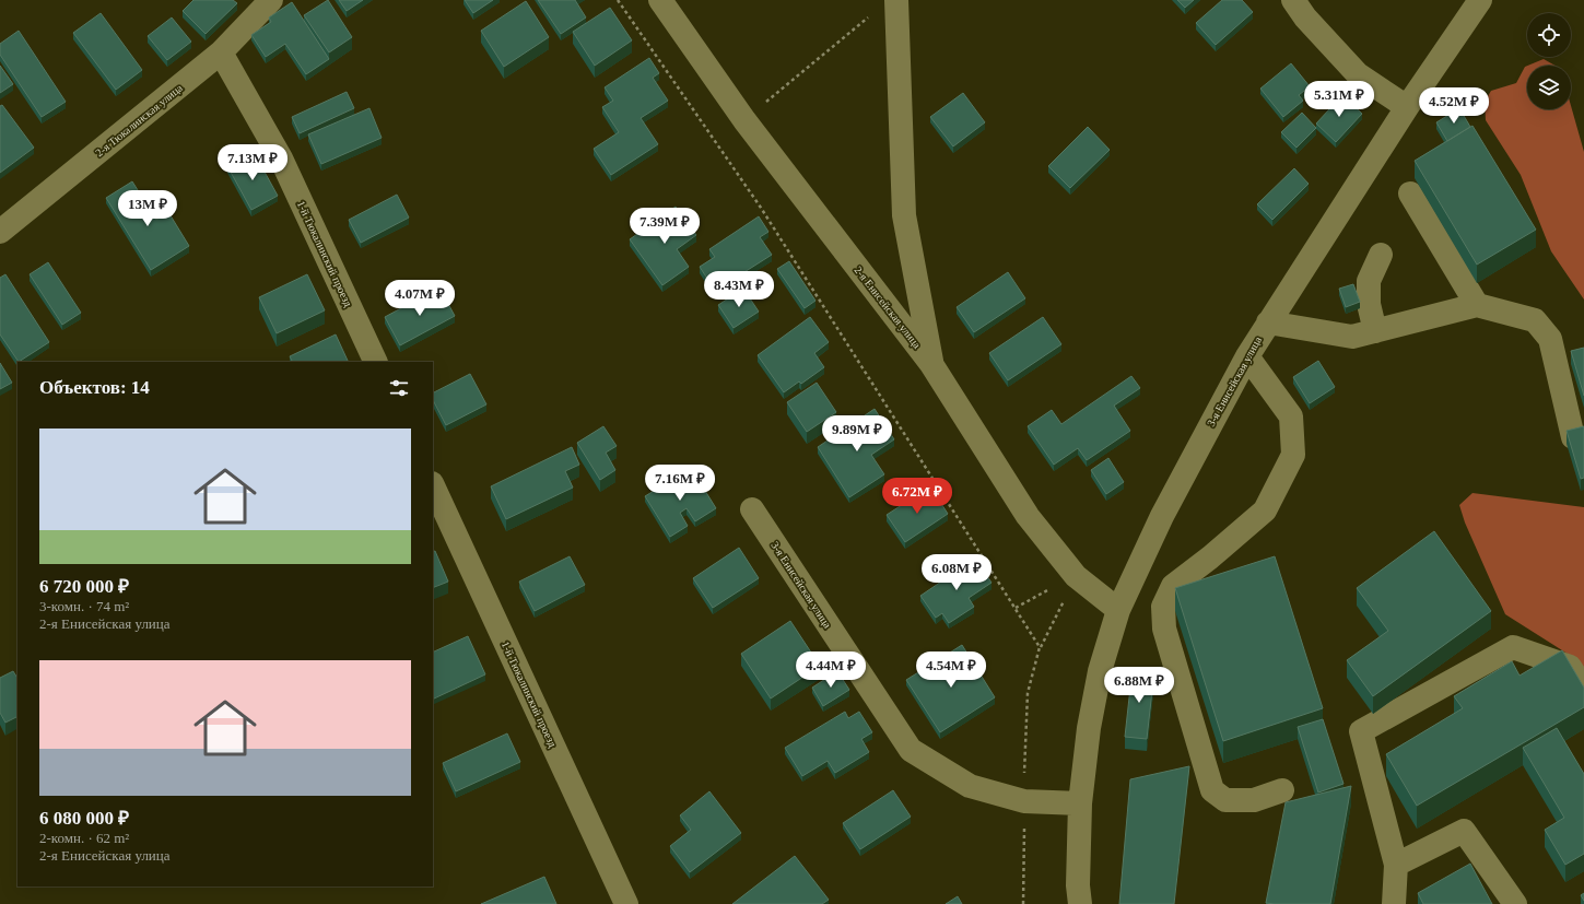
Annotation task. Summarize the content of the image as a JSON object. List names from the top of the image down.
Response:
{
  "streets": {
    "street": [
      "2-я Тюкалинская улица",
      "1-й Тюкалинский проезд",
      "2-я Енисейская улица",
      "3-я Енисейская улица"
    ]
  },
  "crossings": [
    ["2-я Тюкалинская улица", "1-й Тюкалинский проезд"],
    ["2-я Енисейская улица", "3-я Енисейская улица"]
  ],
  "page": {
    "price": [
      "5.31M ₽",
      "4.52M ₽",
      "7.13M ₽",
      "13M ₽",
      "7.39M ₽",
      "8.43M ₽",
      "4.07M ₽",
      "9.89M ₽",
      "7.16M ₽",
      "6.72M ₽",
      "6.08M ₽",
      "4.44M ₽",
      "4.54M ₽",
      "6.88M ₽"
    ],
    "heading": "Объектов: 14",
    "list": [
      {
        "name": "6 720 000 ₽",
        "note": "3-комн. · 74 m² · 2-я Енисейская улица"
      },
      {
        "name": "6 080 000 ₽",
        "note": "2-комн. · 62 m² · 2-я Енисейская улица"
      }
    ]
  }
}
